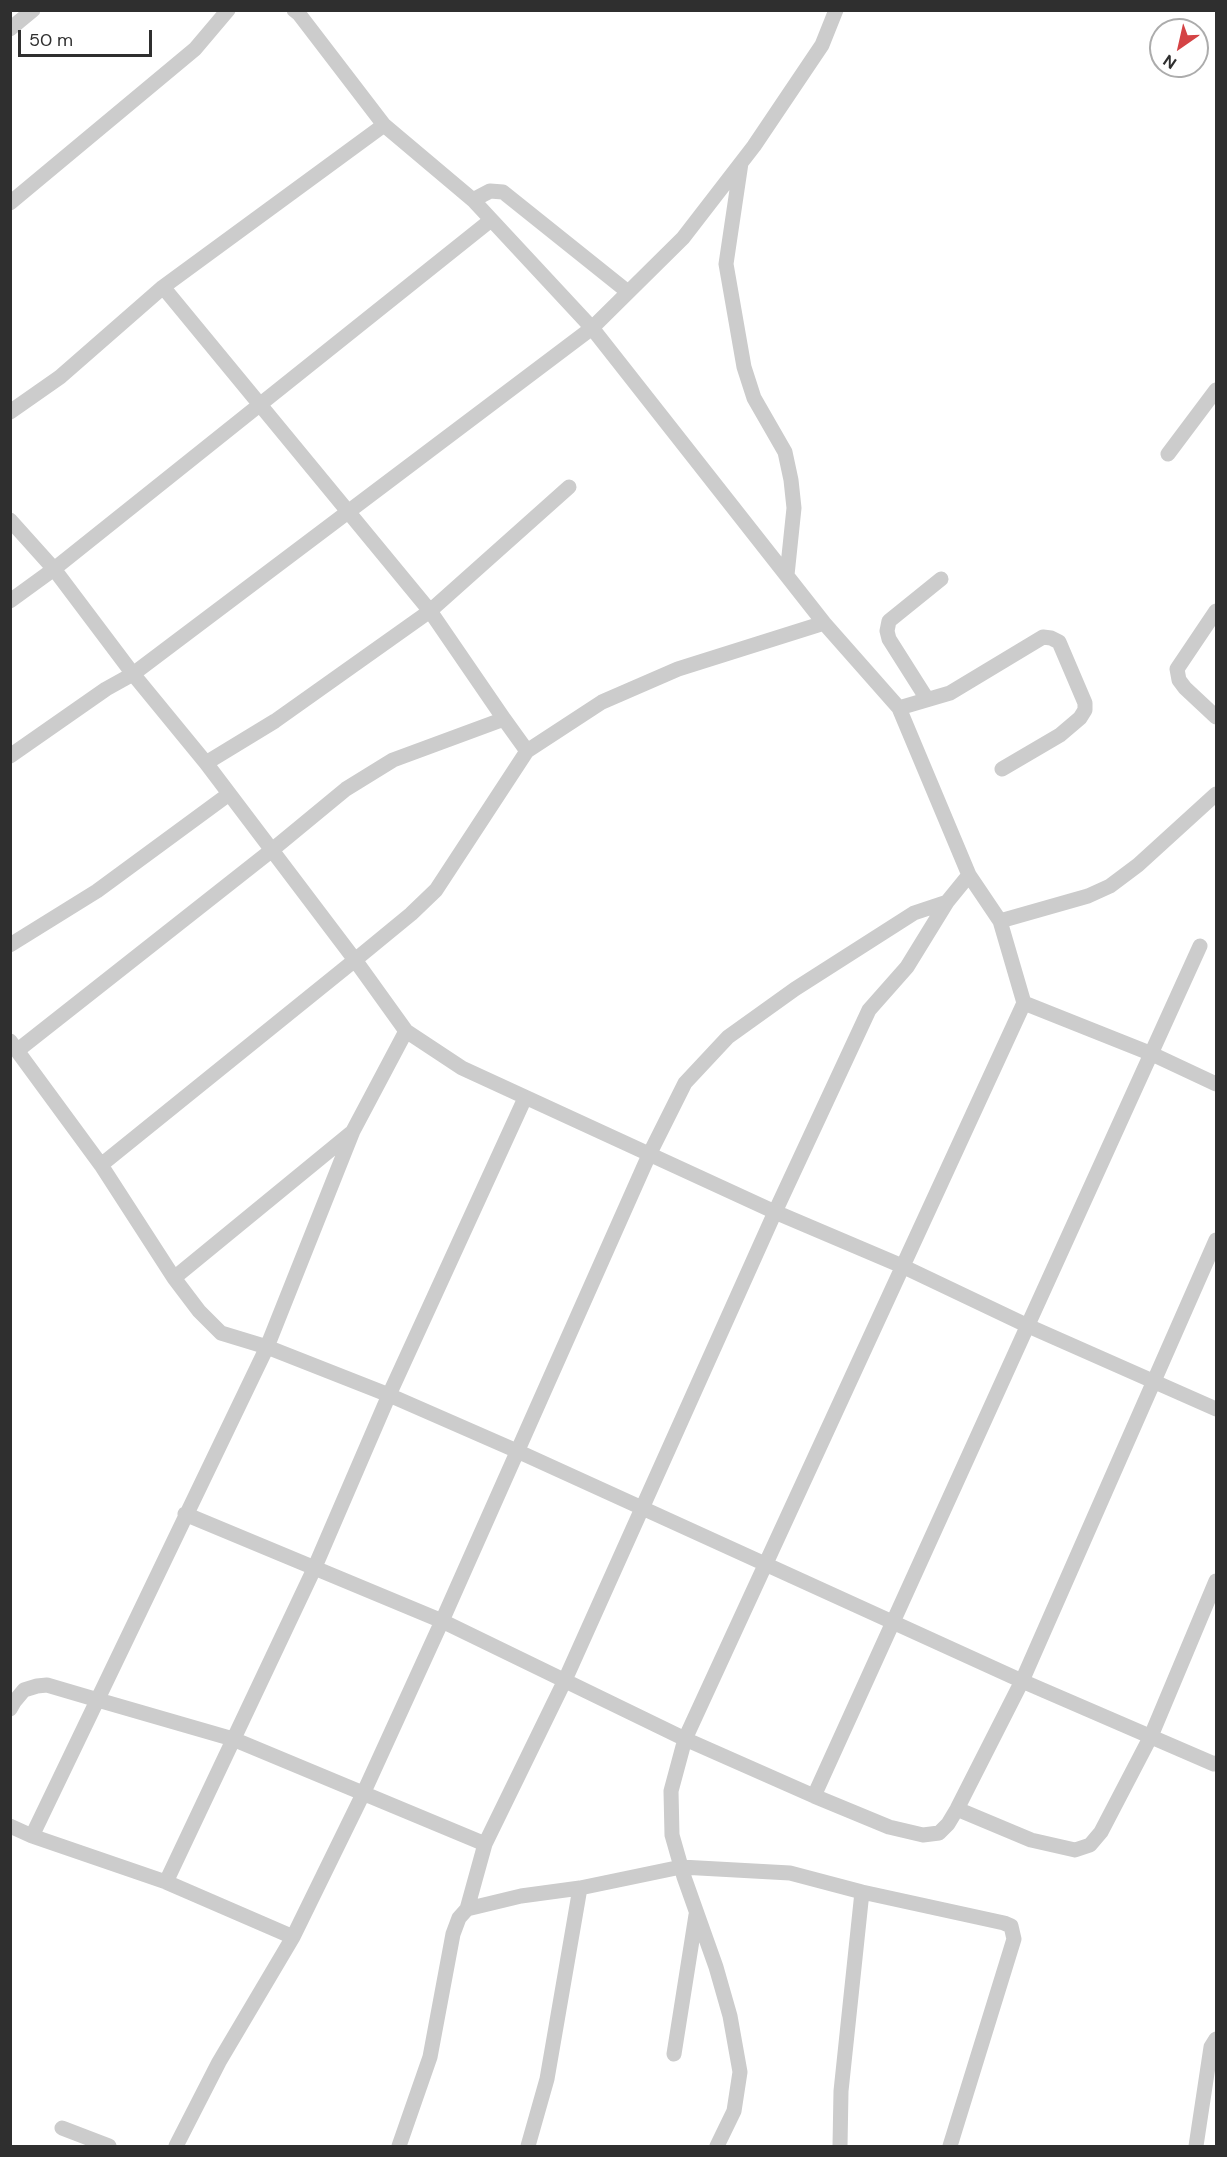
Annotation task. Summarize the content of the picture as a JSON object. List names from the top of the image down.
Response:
{
  "scale_bar": "50 m",
  "north": "bottom left"
}
